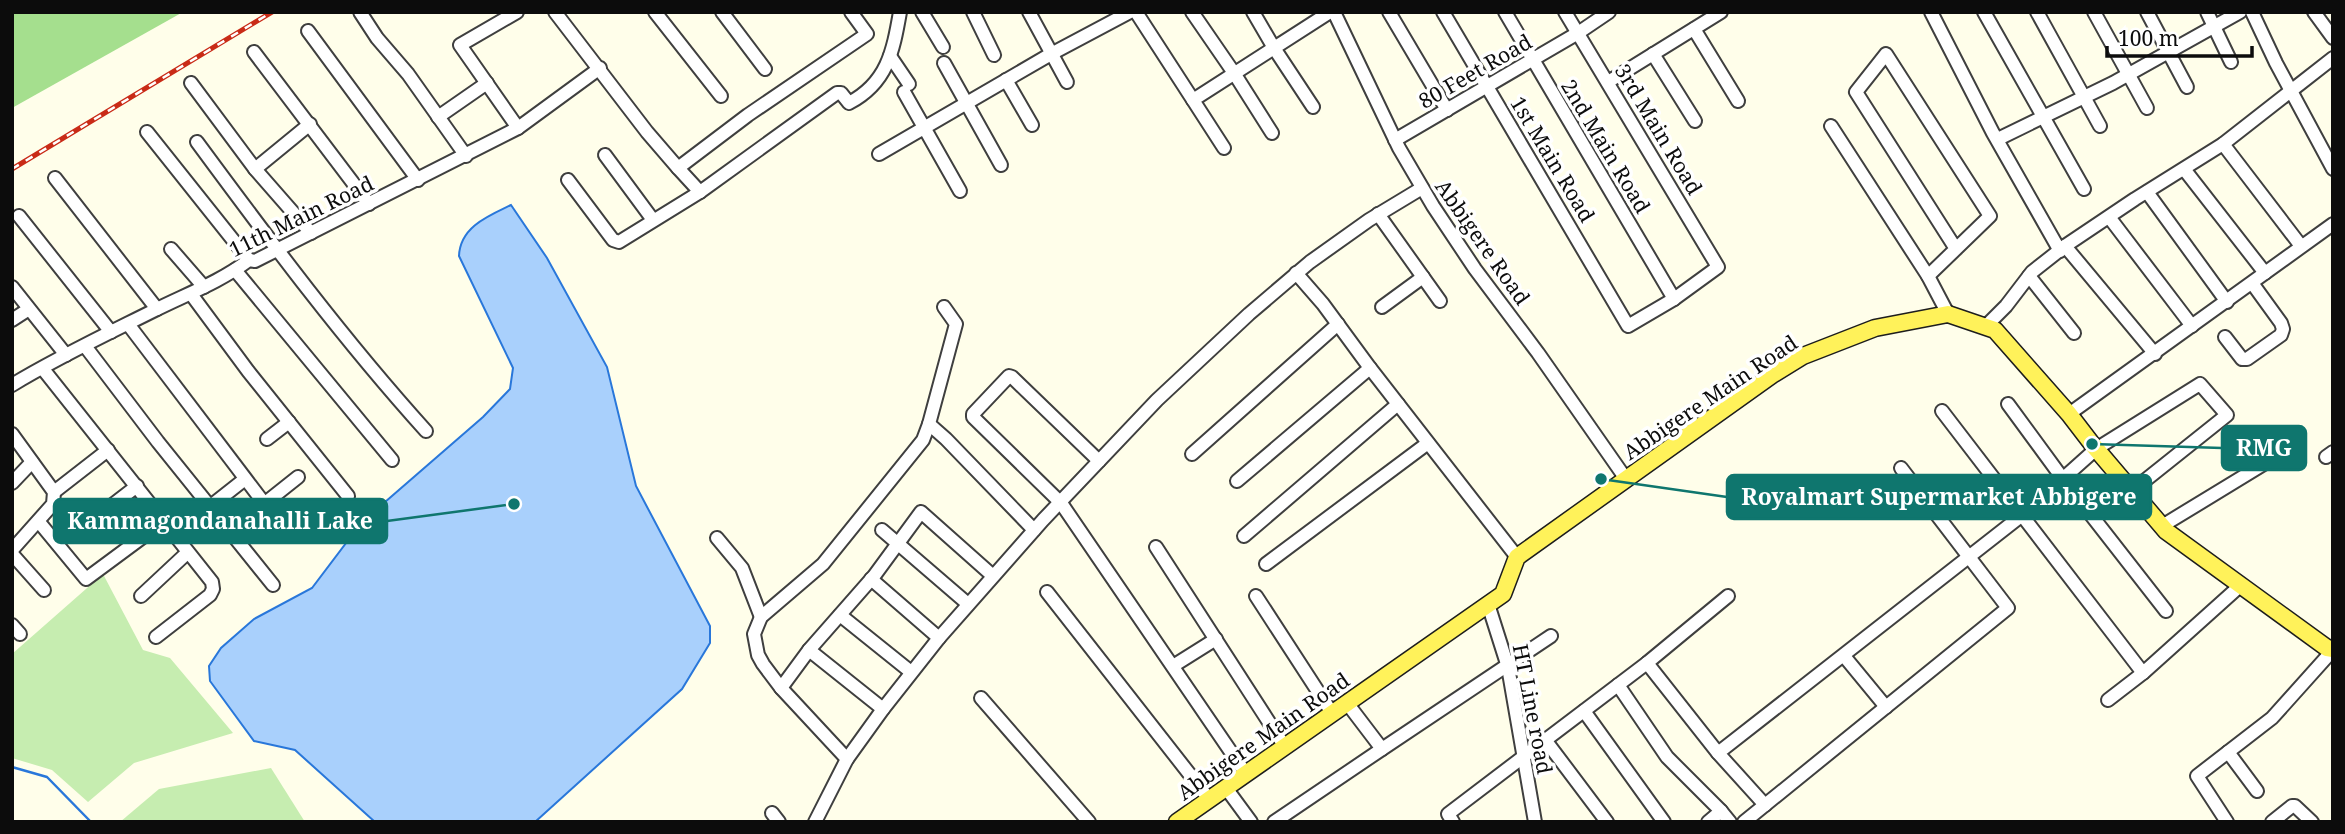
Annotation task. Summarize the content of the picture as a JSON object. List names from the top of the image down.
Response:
{
  "streets": {
    "main road": ["Abbigere Main Road"],
    "street": [
      "80 Feet Road",
      "3rd Main Road",
      "2nd Main Road",
      "1st Main Road",
      "11th Main Road",
      "Abbigere Road",
      "HT Line road"
    ]
  },
  "crossings": [
    ["80 Feet Road", "3rd Main Road"],
    ["80 Feet Road", "2nd Main Road"],
    ["80 Feet Road", "1st Main Road"],
    ["80 Feet Road", "Abbigere Road"],
    ["3rd Main Road", "2nd Main Road"],
    ["3rd Main Road", "1st Main Road"],
    ["2nd Main Road", "1st Main Road"],
    ["Abbigere Road", "Abbigere Main Road"],
    ["Abbigere Main Road", "HT Line road"]
  ],
  "places": ["RMG", "Royalmart Supermarket Abbigere", "Kammagondanahalli Lake"],
  "scale_bar": "100 m"
}
